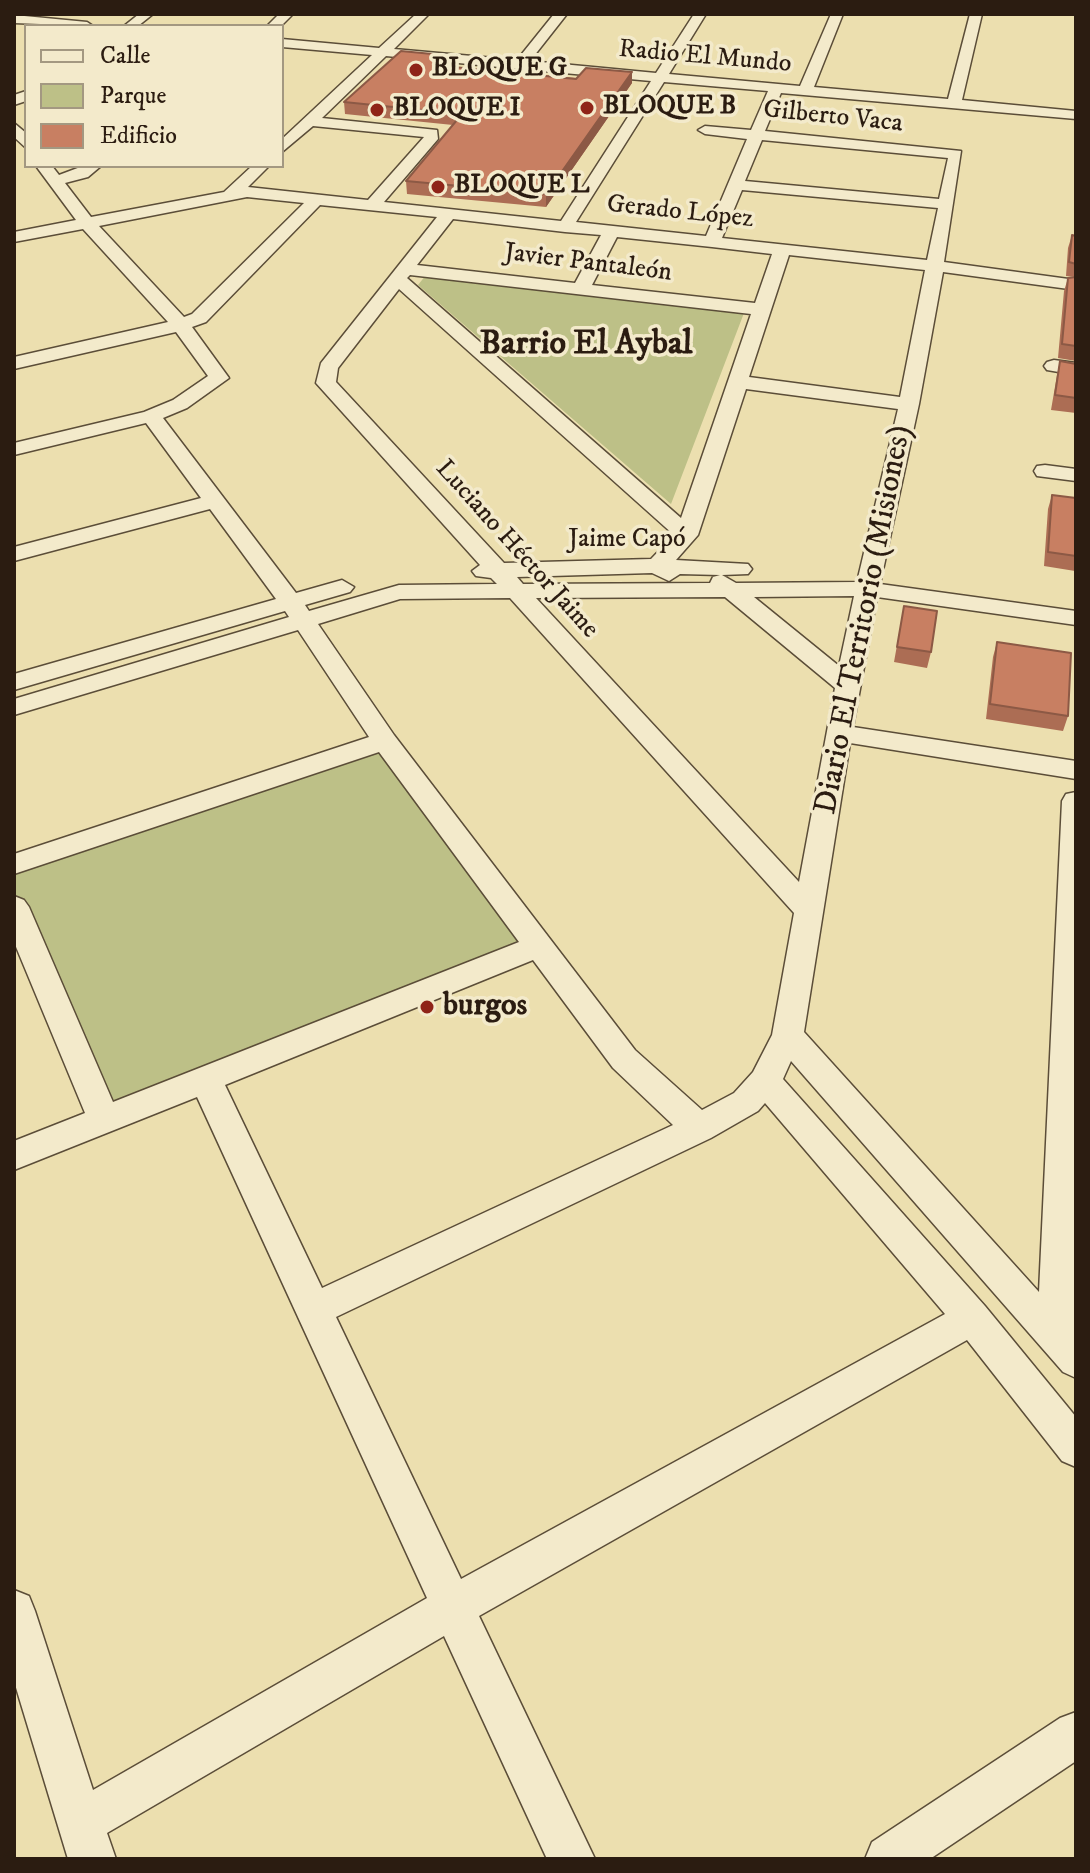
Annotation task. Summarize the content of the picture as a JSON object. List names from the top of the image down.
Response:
{
  "streets": {
    "street": [
      "Radio El Mundo",
      "Gilberto Vaca",
      "Gerado López",
      "Javier Pantaleón",
      "Jaime Capó",
      "Luciano Héctor Jaime",
      "Diario El Territorio (Misiones)"
    ]
  },
  "crossings": [
    ["Gilberto Vaca", "Diario El Territorio (Misiones)"],
    ["Gerado López", "Luciano Héctor Jaime"],
    ["Gerado López", "Diario El Territorio (Misiones)"],
    ["Javier Pantaleón", "Luciano Héctor Jaime"],
    ["Jaime Capó", "Luciano Héctor Jaime"],
    ["Jaime Capó", "Diario El Territorio (Misiones)"],
    ["Luciano Héctor Jaime", "Diario El Territorio (Misiones)"]
  ],
  "districts": ["Barrio El Aybal"],
  "places": [
    "BLOQUE G",
    "BLOQUE B",
    "BLOQUE I",
    "BLOQUE L",
    "burgos"
  ],
  "legend": ["Calle", "Parque", "Edificio"]
}
